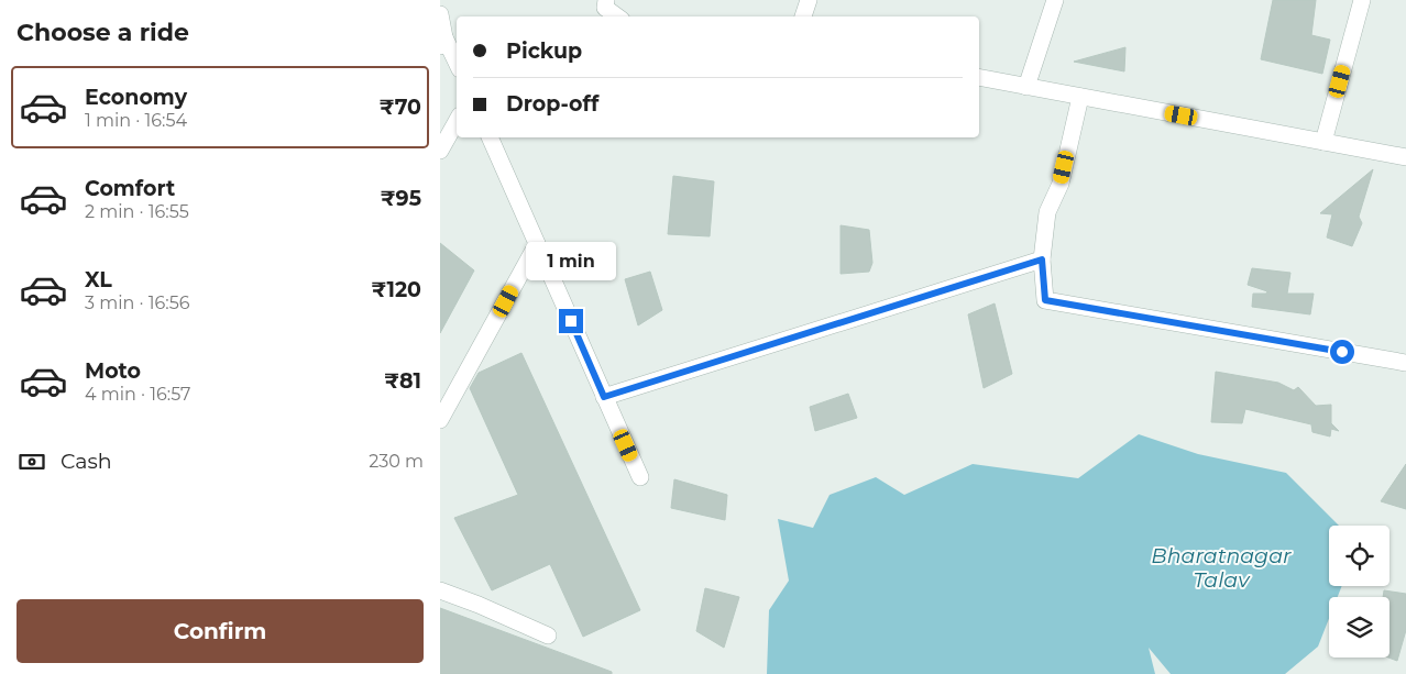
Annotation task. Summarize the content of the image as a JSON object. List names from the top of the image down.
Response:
{
  "water": ["Bharatnagar Talav"],
  "page": {
    "heading": "Choose a ride",
    "banner": ["Pickup", "Drop-off"],
    "list": [
      {
        "name": "Economy",
        "note": "1 min · 16:54",
        "value": "₹70"
      },
      {
        "name": "Comfort",
        "note": "2 min · 16:55",
        "value": "₹95"
      },
      {
        "name": "XL",
        "note": "3 min · 16:56",
        "value": "₹120"
      },
      {
        "name": "Moto",
        "note": "4 min · 16:57",
        "value": "₹81"
      }
    ],
    "bubble": "1 min",
    "pay": ["Cash", "230 m"],
    "buttons": "Confirm"
  }
}
